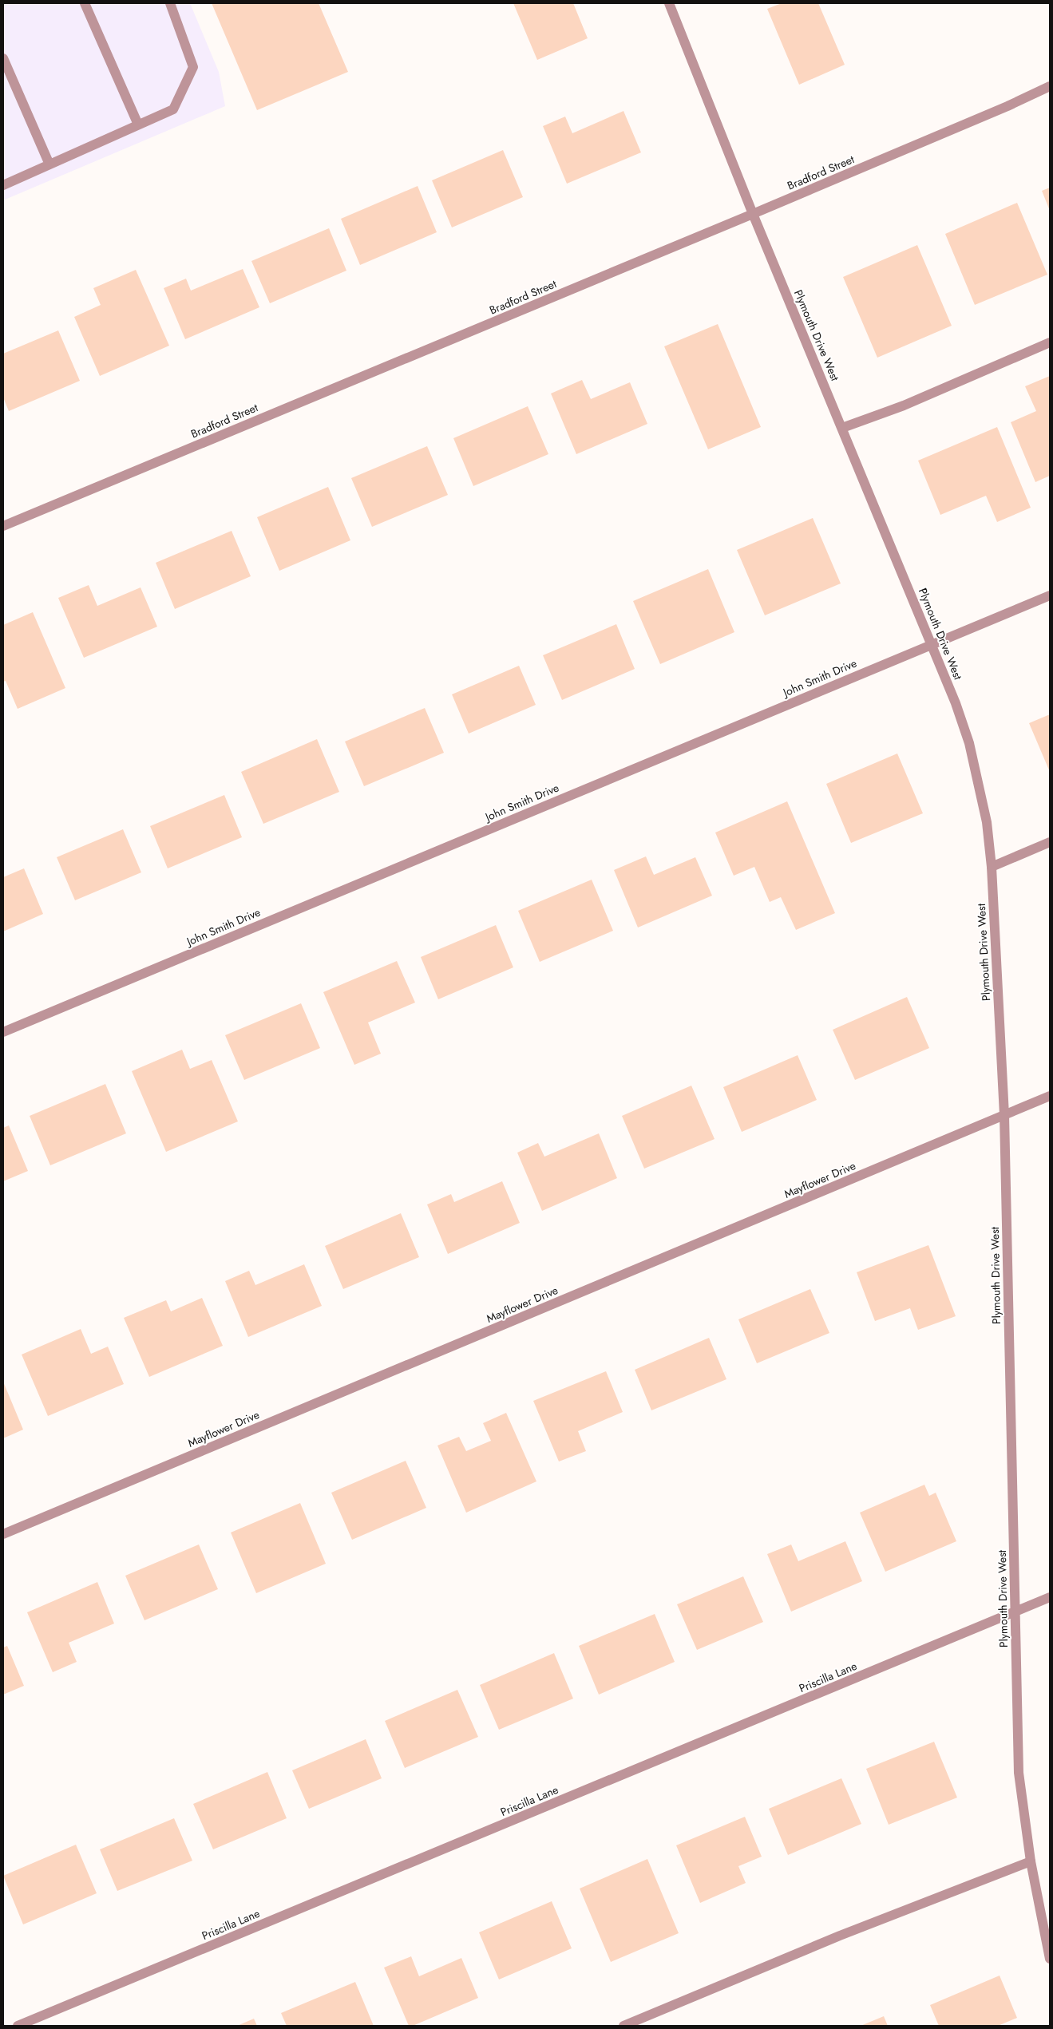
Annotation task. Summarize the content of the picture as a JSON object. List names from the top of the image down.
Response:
{
  "streets": {
    "street": [
      "Bradford Street",
      "Plymouth Drive West",
      "John Smith Drive",
      "Mayflower Drive",
      "Priscilla Lane"
    ]
  },
  "crossings": [
    ["Bradford Street", "Plymouth Drive West"],
    ["Plymouth Drive West", "John Smith Drive"],
    ["Plymouth Drive West", "Mayflower Drive"],
    ["Plymouth Drive West", "Priscilla Lane"]
  ]
}
